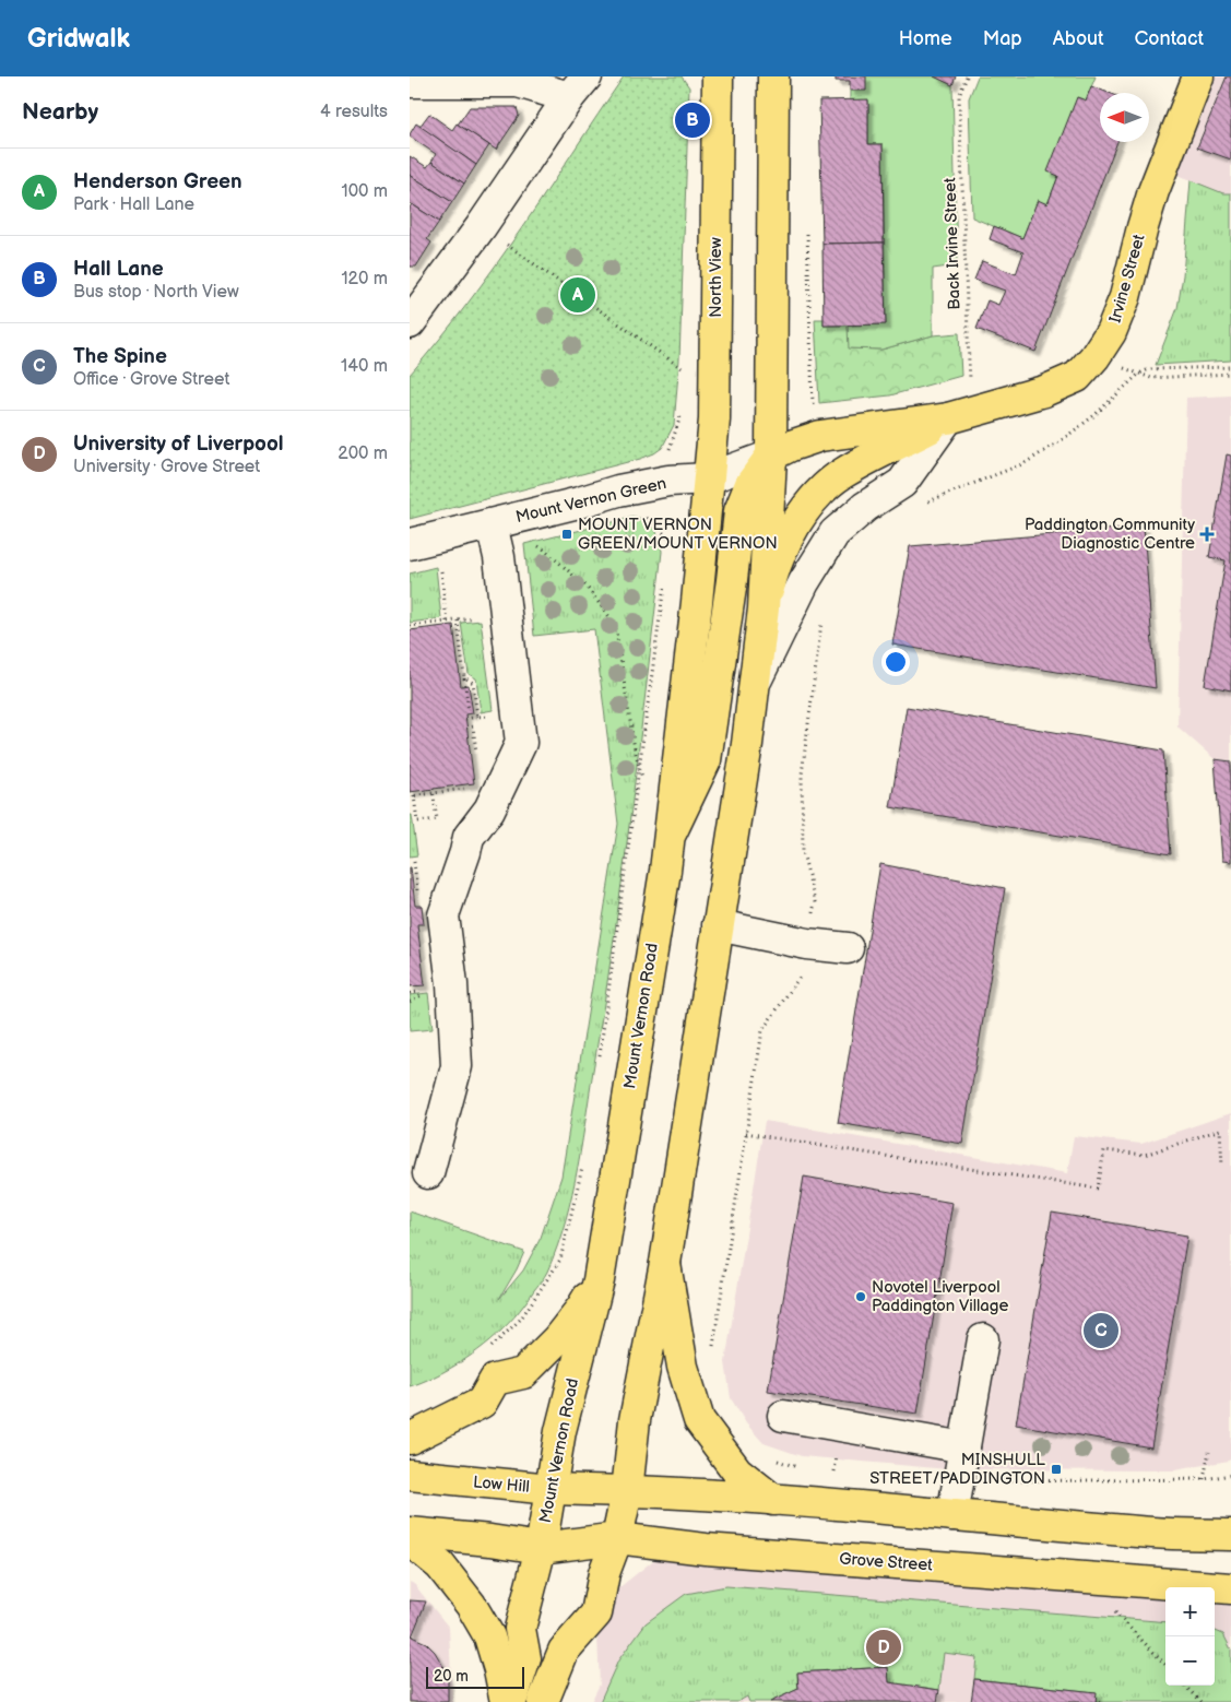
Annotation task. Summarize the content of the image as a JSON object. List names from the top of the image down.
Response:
{
  "streets": {
    "main road": [
      "North View",
      "Irvine Street",
      "Mount Vernon Road",
      "Low Hill",
      "Grove Street"
    ],
    "street": ["Mount Vernon Green"],
    "path": ["Back Irvine Street"]
  },
  "crossings": [
    ["Back Irvine Street", "Irvine Street"],
    ["North View", "Mount Vernon Green"],
    ["North View", "Mount Vernon Road"],
    ["Mount Vernon Green", "Mount Vernon Road"],
    ["Mount Vernon Road", "Low Hill"],
    ["Mount Vernon Road", "Grove Street"]
  ],
  "places": {
    "transit": ["MOUNT VERNON GREEN/MOUNT VERNON", "MINSHULL STREET/PADDINGTON"],
    "health": ["Paddington Community Diagnostic Centre"],
    "other": ["Novotel Liverpool Paddington Village"]
  },
  "scale_bar": "20 m",
  "north": "left",
  "page": {
    "header": "Gridwalk",
    "nav": [
      "Home",
      "Map",
      "About",
      "Contact"
    ],
    "heading": ["Nearby", "4 results"],
    "pins": [
      "B",
      "A",
      "C",
      "D"
    ],
    "list": [
      {
        "mark": "A",
        "name": "Henderson Green",
        "note": "Park · Hall Lane",
        "value": "100 m"
      },
      {
        "mark": "B",
        "name": "Hall Lane",
        "note": "Bus stop · North View",
        "value": "120 m"
      },
      {
        "mark": "C",
        "name": "The Spine",
        "note": "Office · Grove Street",
        "value": "140 m"
      },
      {
        "mark": "D",
        "name": "University of Liverpool",
        "note": "University · Grove Street",
        "value": "200 m"
      }
    ],
    "map_buttons": ["+", "−"],
    "scale": "20 m"
  }
}
